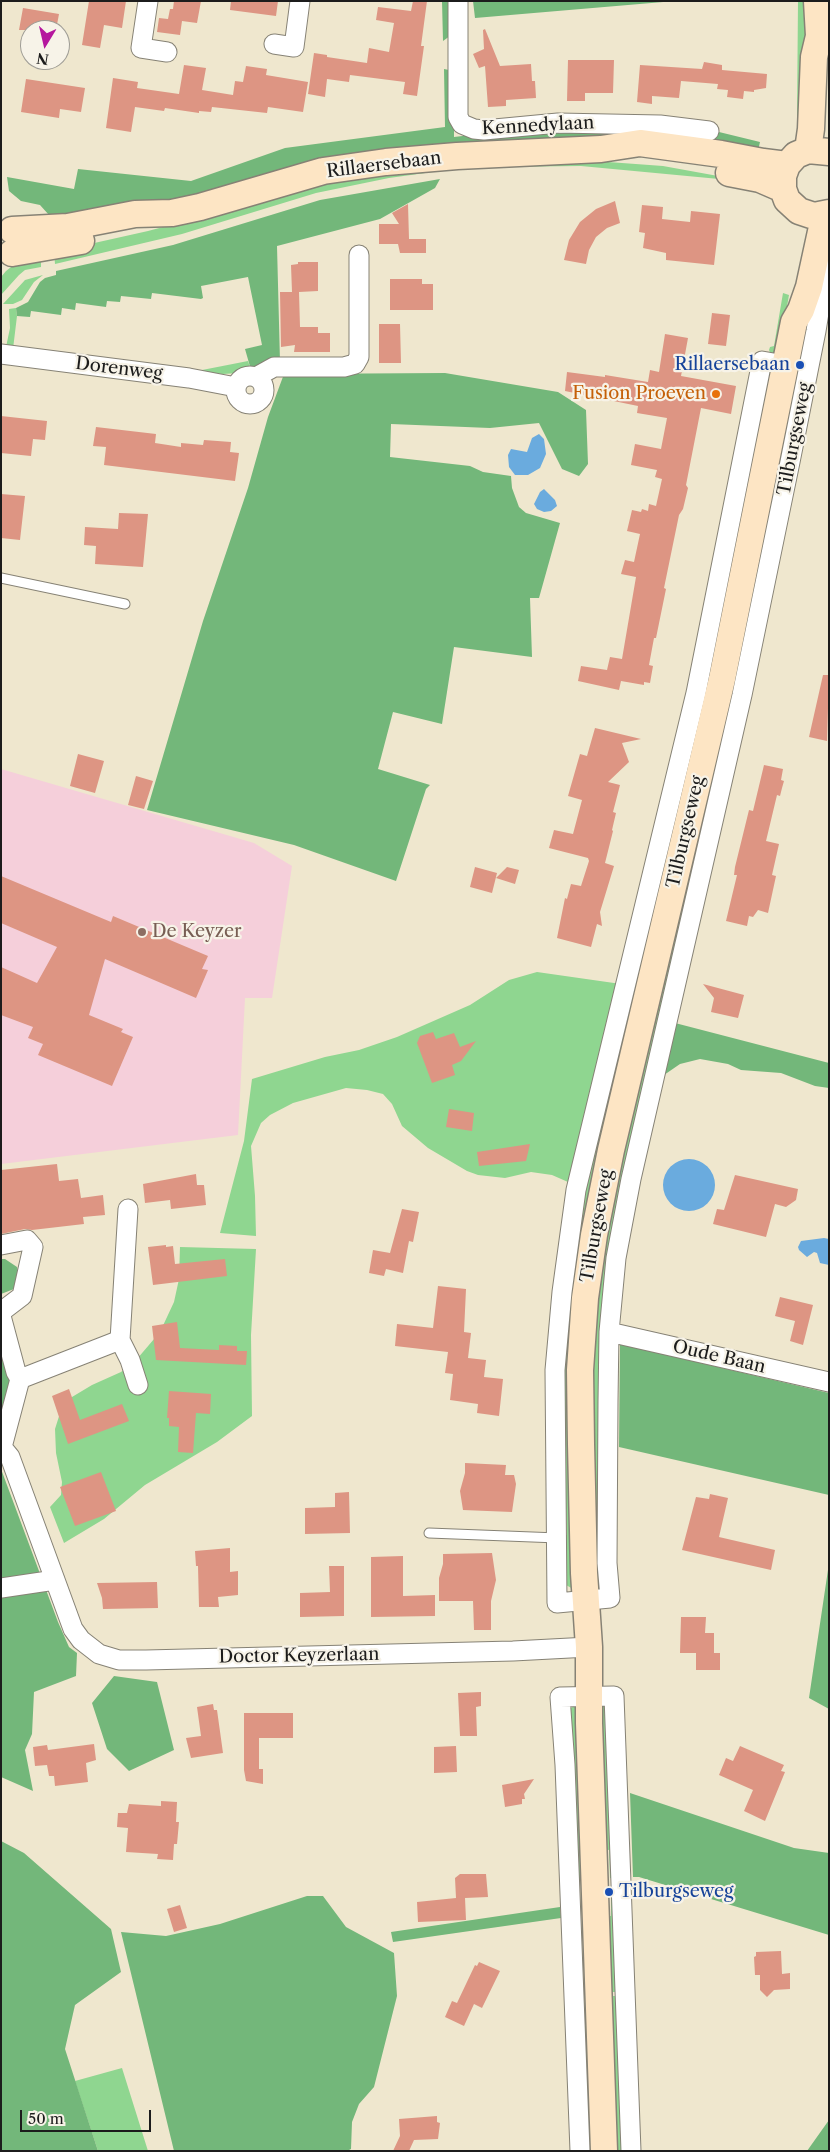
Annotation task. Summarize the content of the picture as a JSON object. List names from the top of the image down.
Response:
{
  "streets": {
    "street": [
      "Kennedylaan",
      "Rillaersebaan",
      "Dorenweg",
      "Tilburgseweg",
      "Oude Baan",
      "Doctor Keyzerlaan"
    ]
  },
  "crossings": [
    ["Tilburgseweg", "Oude Baan"],
    ["Tilburgseweg", "Doctor Keyzerlaan"]
  ],
  "places": [
    "Rillaersebaan",
    "Fusion Proeven",
    "De Keyzer",
    "Tilburgseweg"
  ],
  "scale_bar": "50 m",
  "north": "bottom"
}
